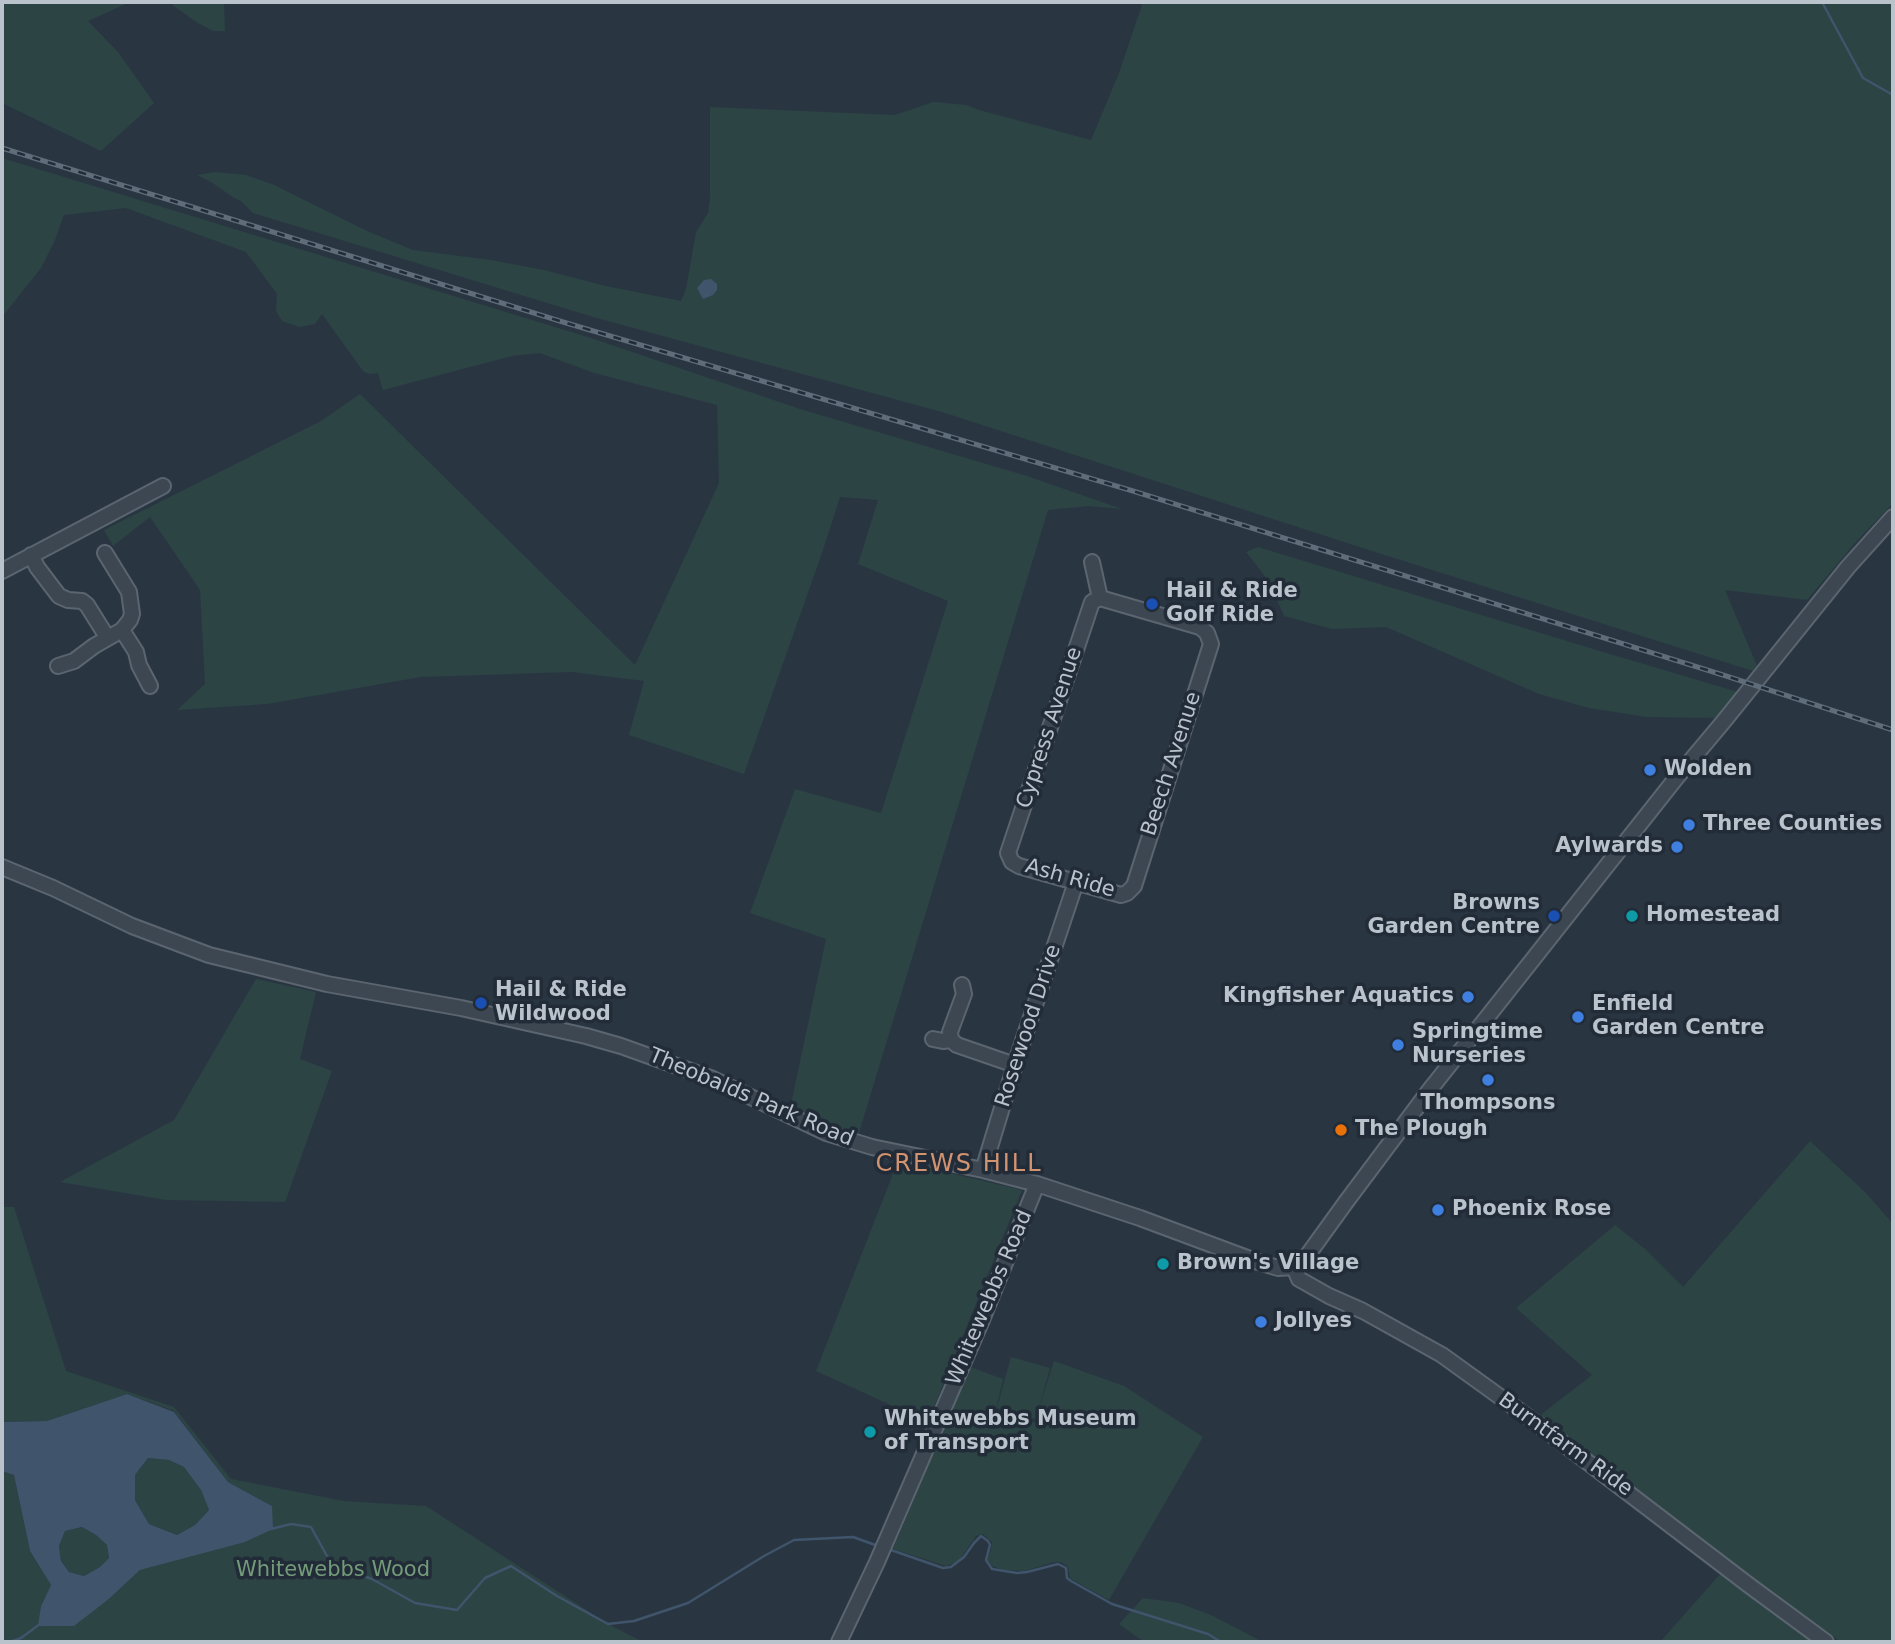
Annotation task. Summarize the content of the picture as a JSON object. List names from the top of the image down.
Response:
{
  "streets": {
    "street": [
      "Cypress Avenue",
      "Beech Avenue",
      "Ash Ride",
      "Rosewood Drive",
      "Theobalds Park Road",
      "Whitewebbs Road",
      "Burntfarm Ride"
    ]
  },
  "crossings": [
    ["Cypress Avenue", "Beech Avenue"],
    ["Cypress Avenue", "Ash Ride"],
    ["Beech Avenue", "Ash Ride"],
    ["Ash Ride", "Rosewood Drive"],
    ["Rosewood Drive", "Theobalds Park Road"],
    ["Theobalds Park Road", "Whitewebbs Road"],
    ["Theobalds Park Road", "Burntfarm Ride"]
  ],
  "districts": ["CREWS HILL"],
  "parks": ["Whitewebbs Wood"],
  "places": [
    "Hail & Ride Golf Ride",
    "Wolden",
    "Three Counties",
    "Aylwards",
    "Browns Garden Centre",
    "Homestead",
    "Kingfisher Aquatics",
    "Hail & Ride Wildwood",
    "Enfield Garden Centre",
    "Springtime Nurseries",
    "Thompsons",
    "The Plough",
    "Phoenix Rose",
    "Brown's Village",
    "Jollyes",
    "Whitewebbs Museum of Transport"
  ]
}
